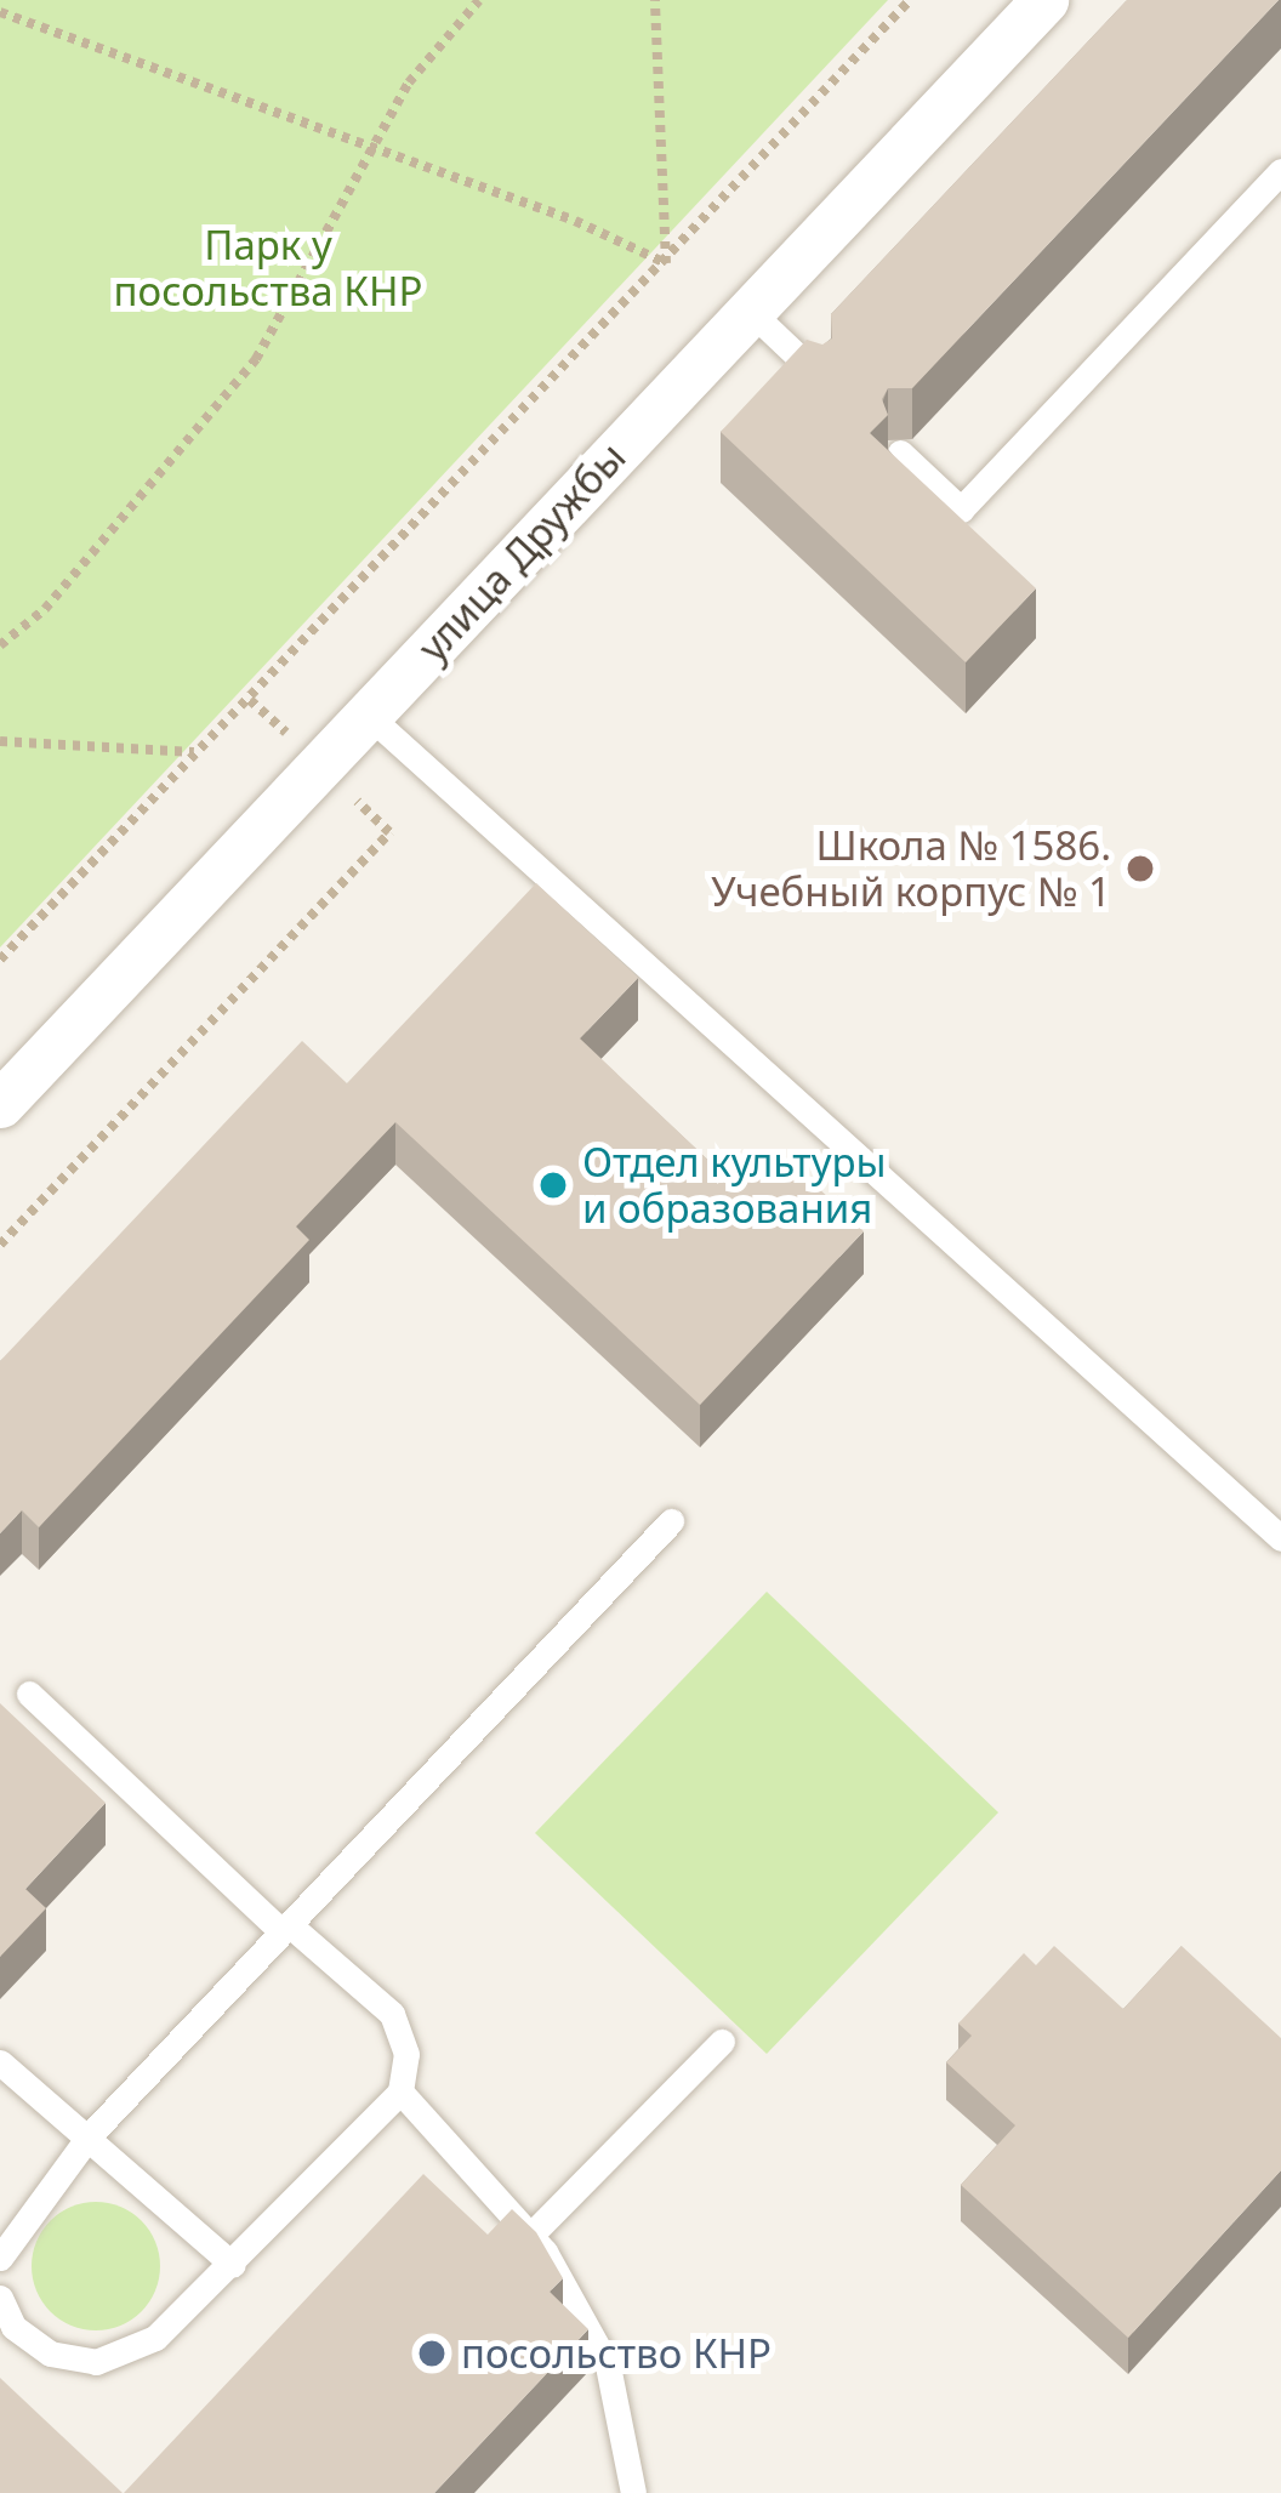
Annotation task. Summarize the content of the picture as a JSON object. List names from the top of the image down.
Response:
{
  "streets": {
    "street": ["улица Дружбы"]
  },
  "parks": ["Парк у посольства КНР"],
  "places": ["Школа № 1586. Учебный корпус № 1", "Отдел культуры и образования", "посольство КНР"]
}
